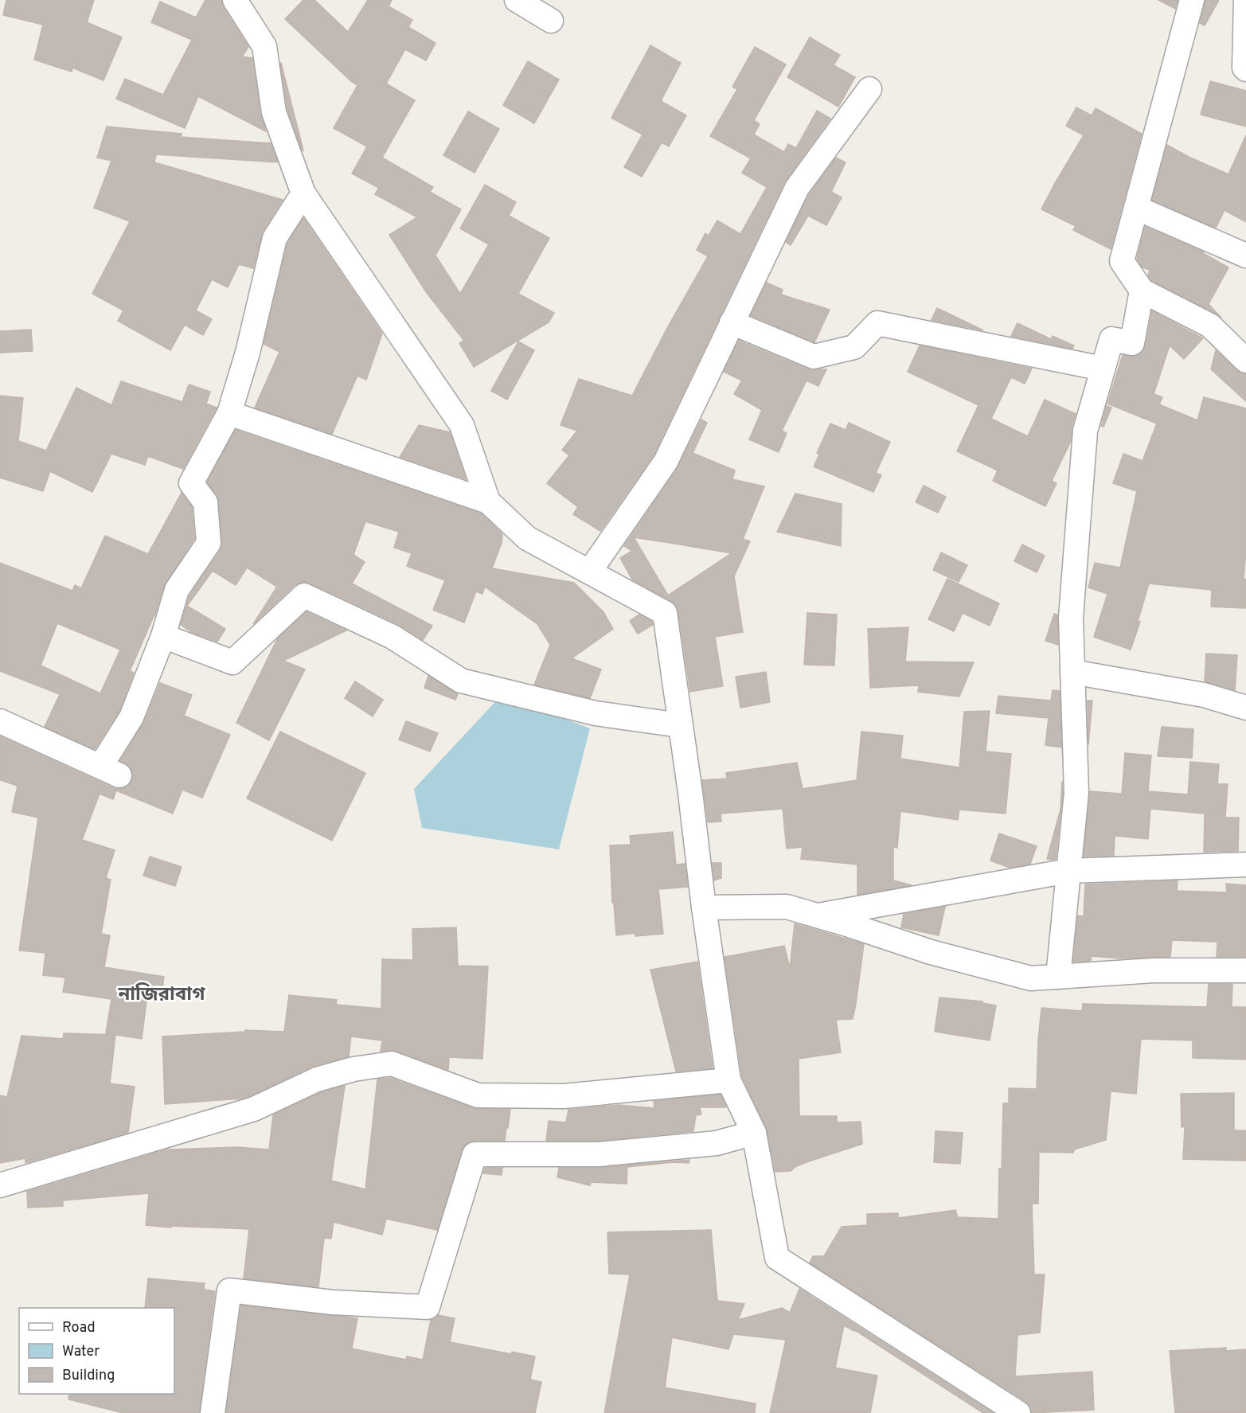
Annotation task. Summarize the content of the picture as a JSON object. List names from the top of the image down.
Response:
{
  "districts": ["নাজিরাবাগ"],
  "legend": ["Road", "Water", "Building"]
}
